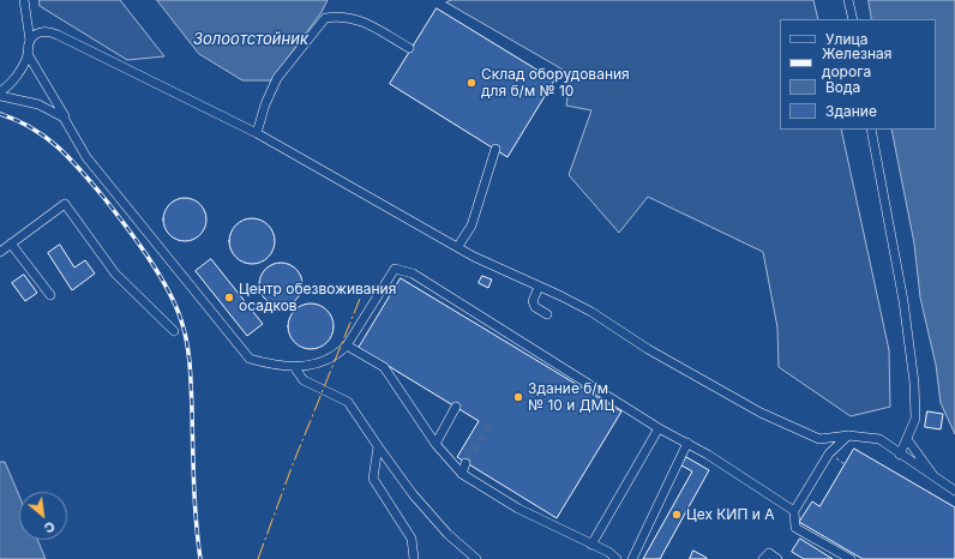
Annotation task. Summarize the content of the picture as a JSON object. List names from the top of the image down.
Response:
{
  "water": ["Золоотстойник"],
  "places": [
    "Склад оборудования для б/м № 10",
    "Центр обезвоживания осадков",
    "Здание б/м № 10 и ДМЦ",
    "Цех КИП и А"
  ],
  "legend": [
    "Улица",
    "Железная дорога",
    "Вода",
    "Здание"
  ],
  "north": "bottom right"
}
